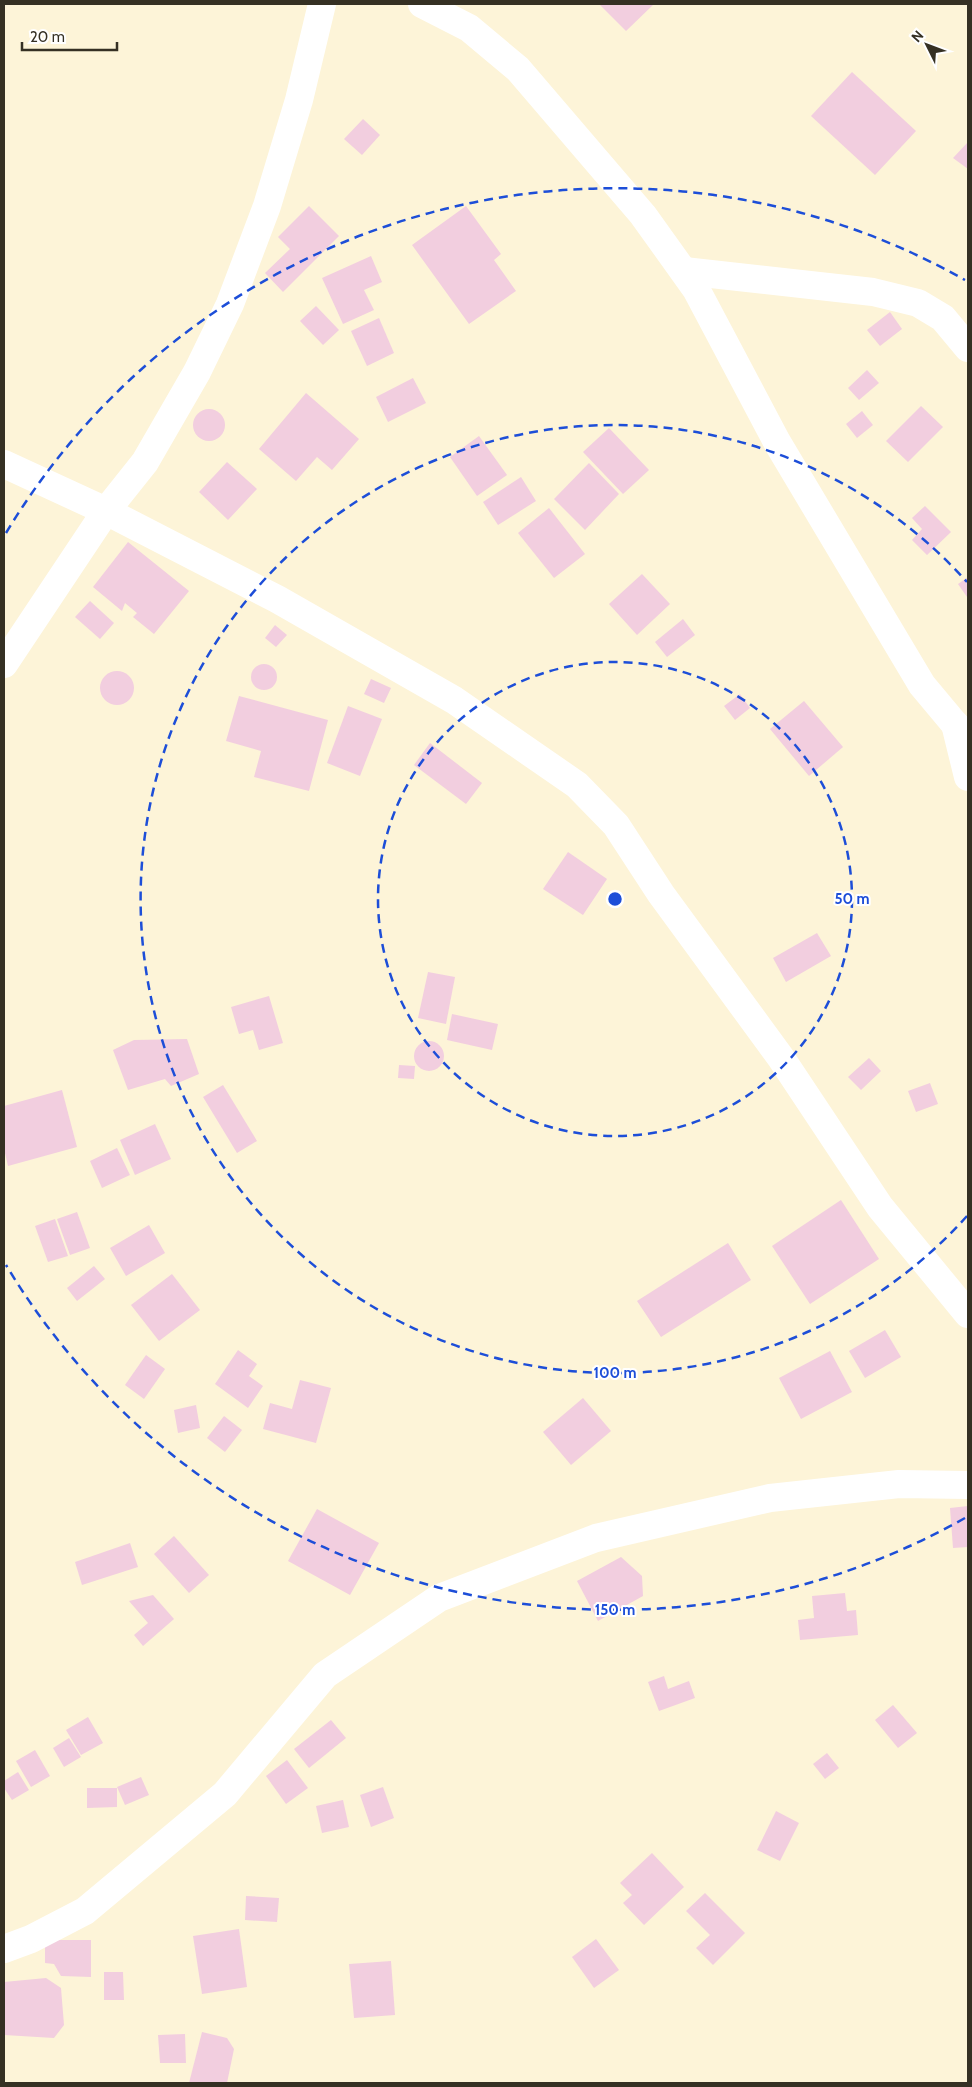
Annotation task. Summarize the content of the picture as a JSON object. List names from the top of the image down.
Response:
{
  "scale_bar": "20 m",
  "north": "top left",
  "rings": ["50 m", "100 m", "150 m"]
}
